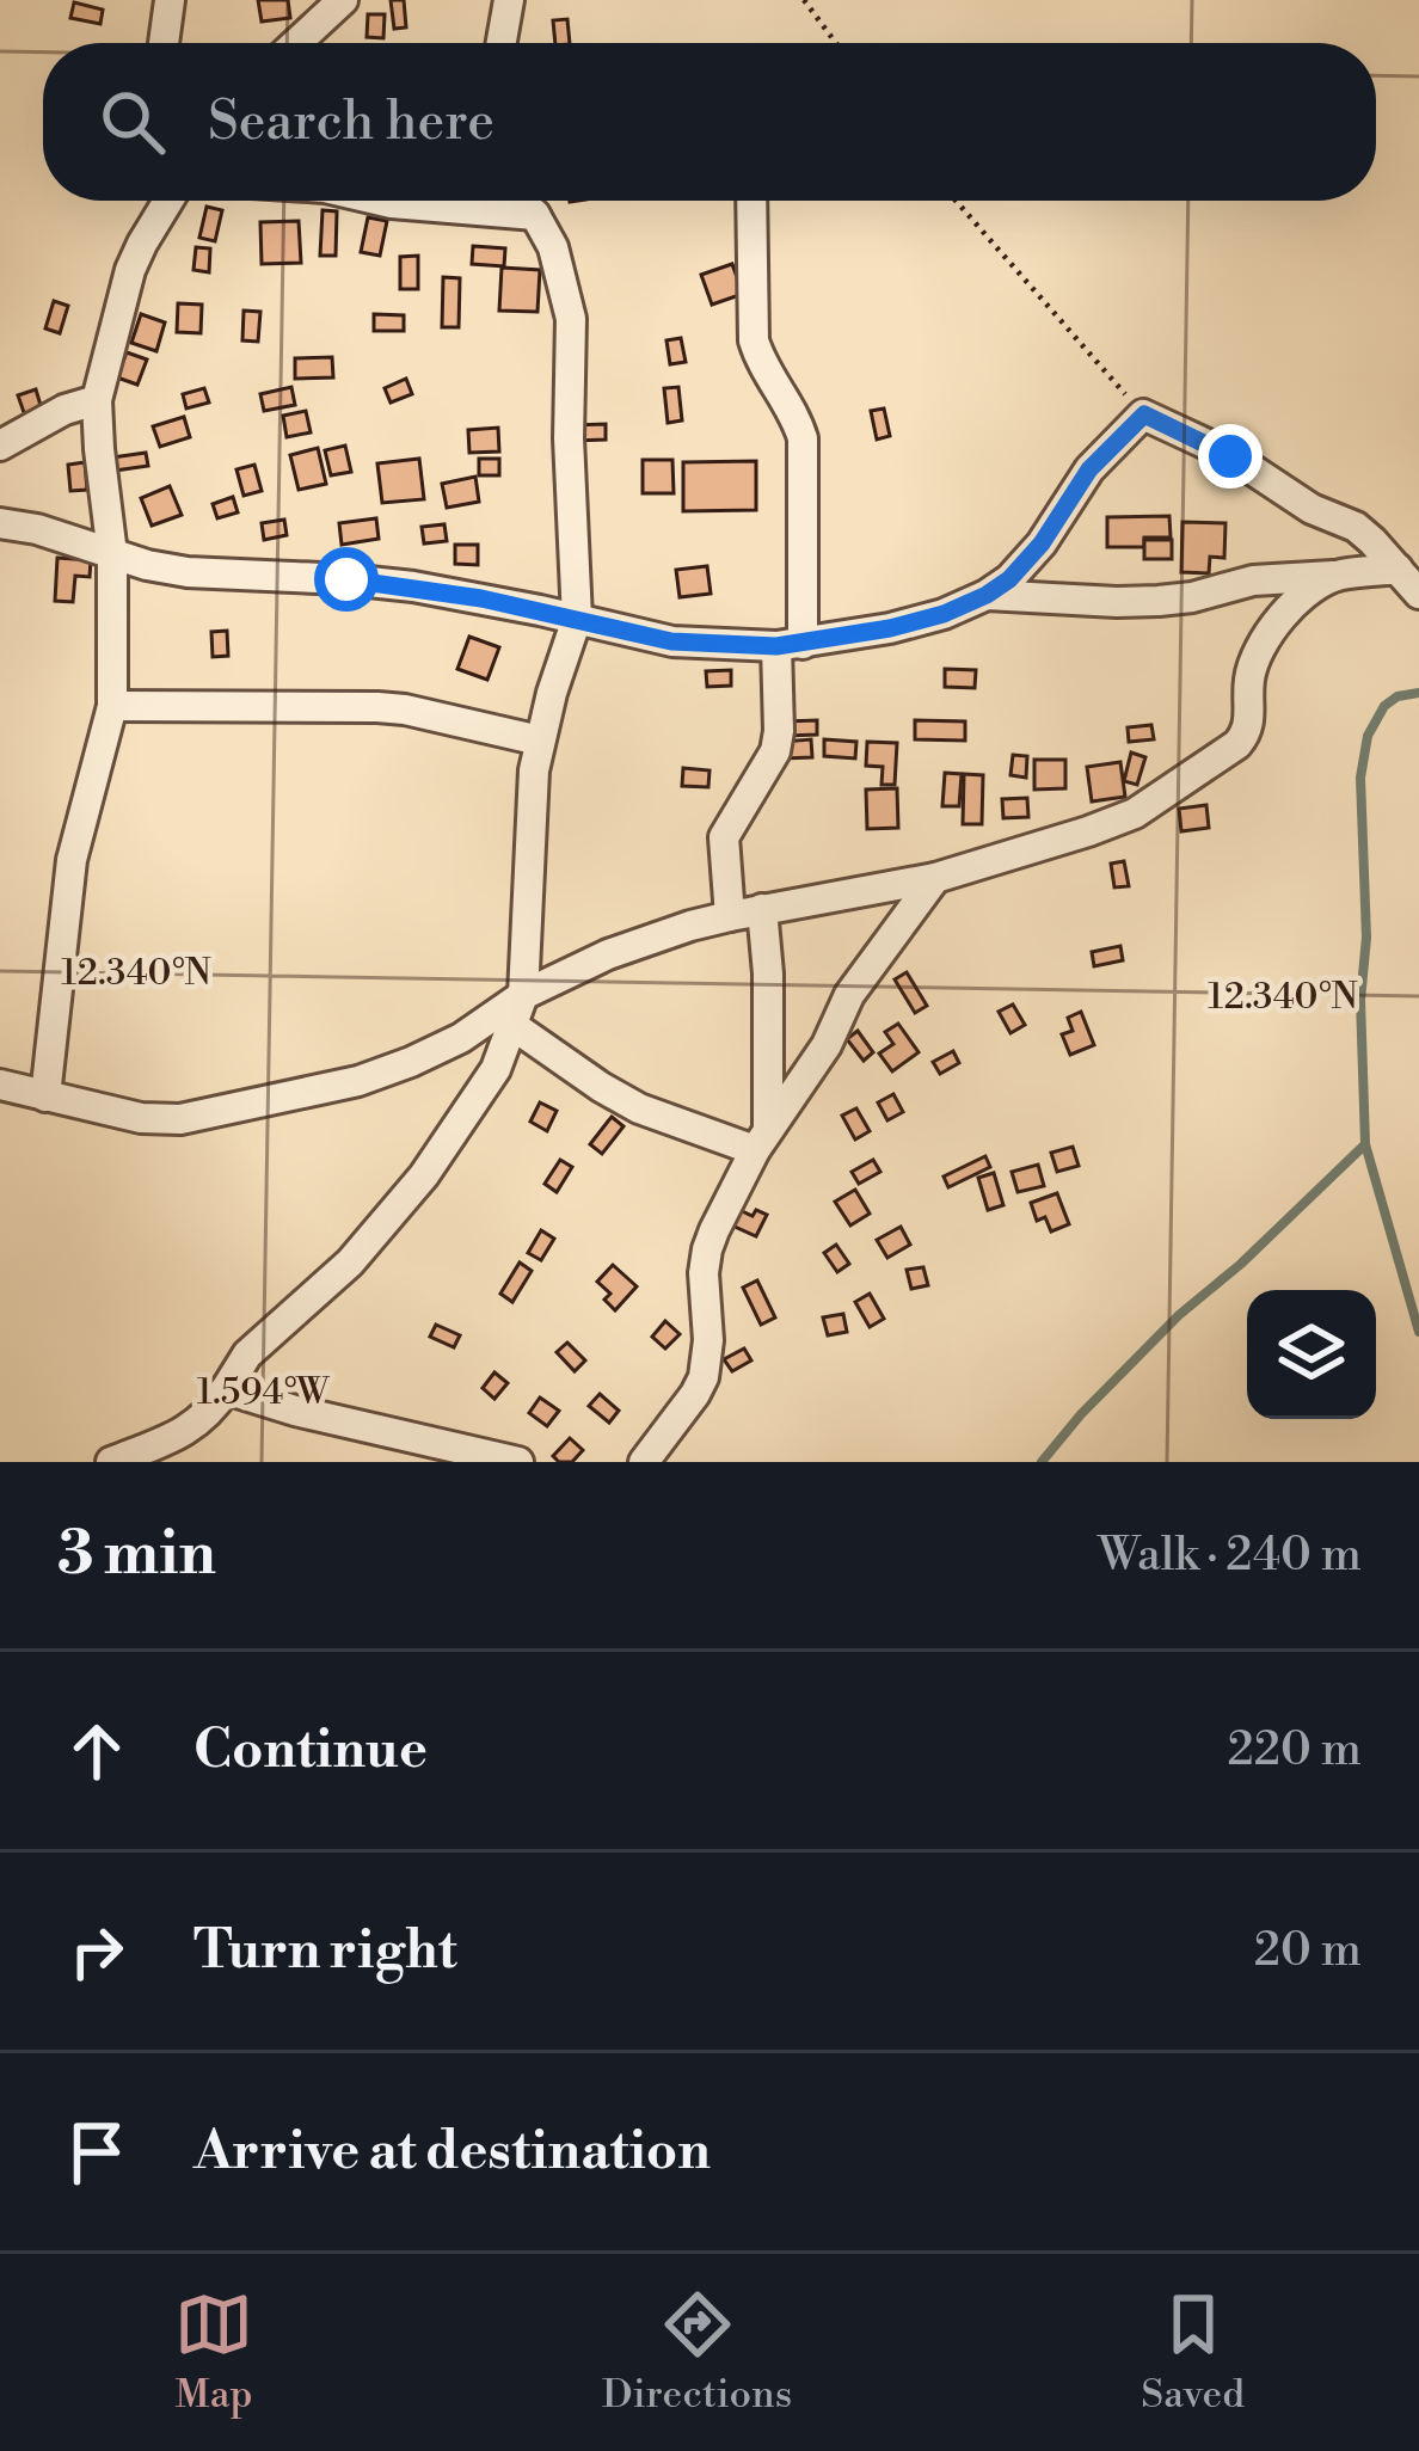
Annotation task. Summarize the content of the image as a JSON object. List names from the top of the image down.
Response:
{
  "page": {
    "search": "Search here",
    "heading": ["3 min", "Walk · 240 m"],
    "list": [
      ["Continue", "220 m"],
      ["Turn right", "20 m"],
      "Arrive at destination"
    ],
    "nav": ["Map", "Directions", "Saved"]
  },
  "coordinates": ["12.340°N", "1.594°W"]
}
